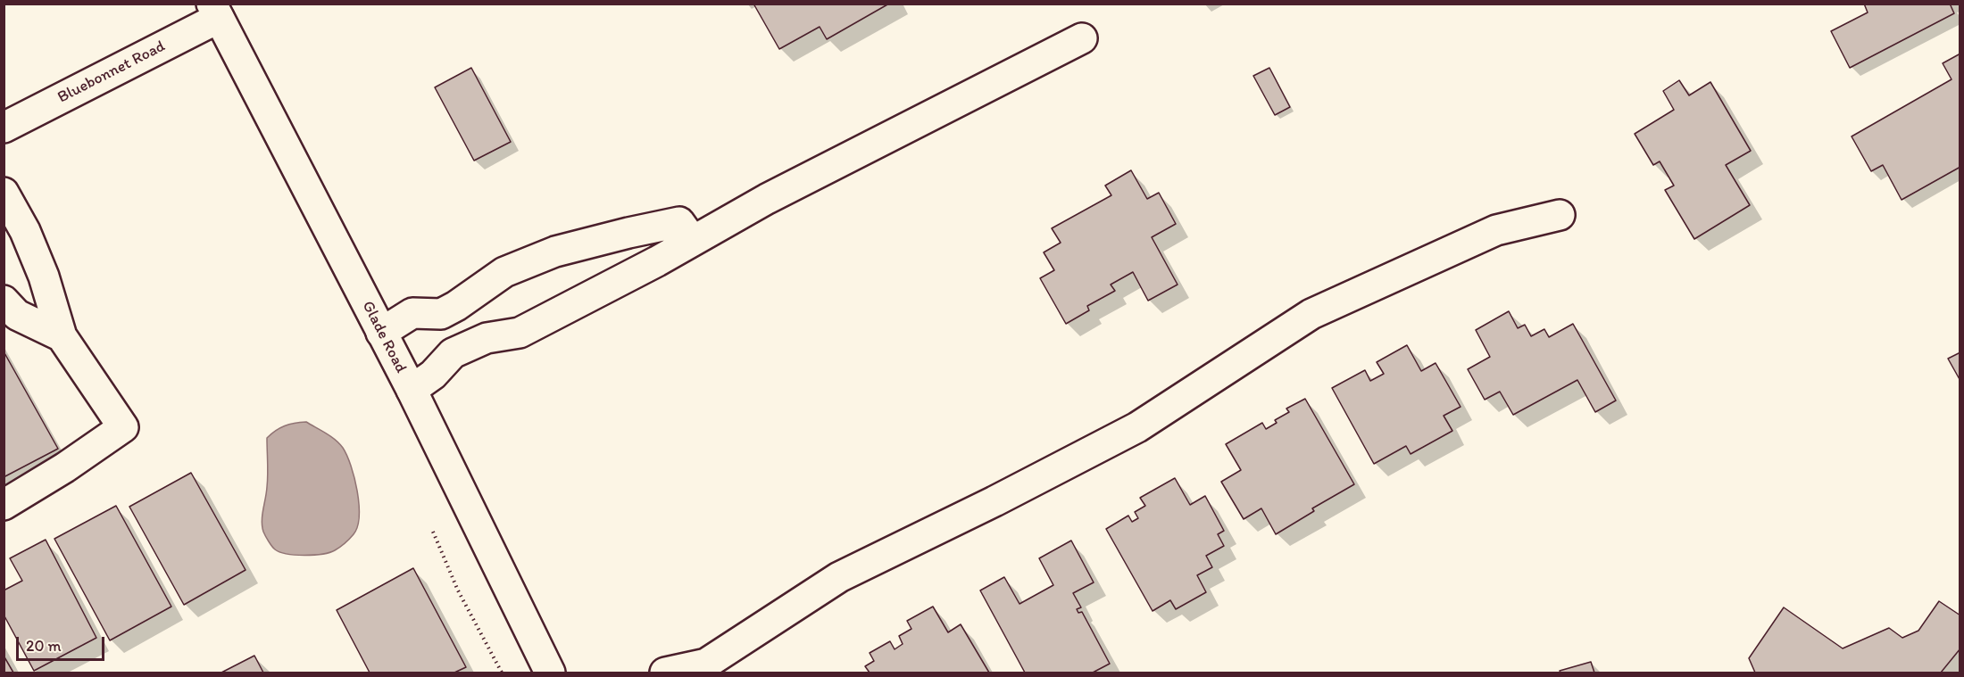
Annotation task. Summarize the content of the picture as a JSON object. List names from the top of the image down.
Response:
{
  "streets": {
    "main road": ["Bluebonnet Road", "Glade Road"]
  },
  "crossings": [
    ["Bluebonnet Road", "Glade Road"]
  ],
  "scale_bar": "20 m"
}
